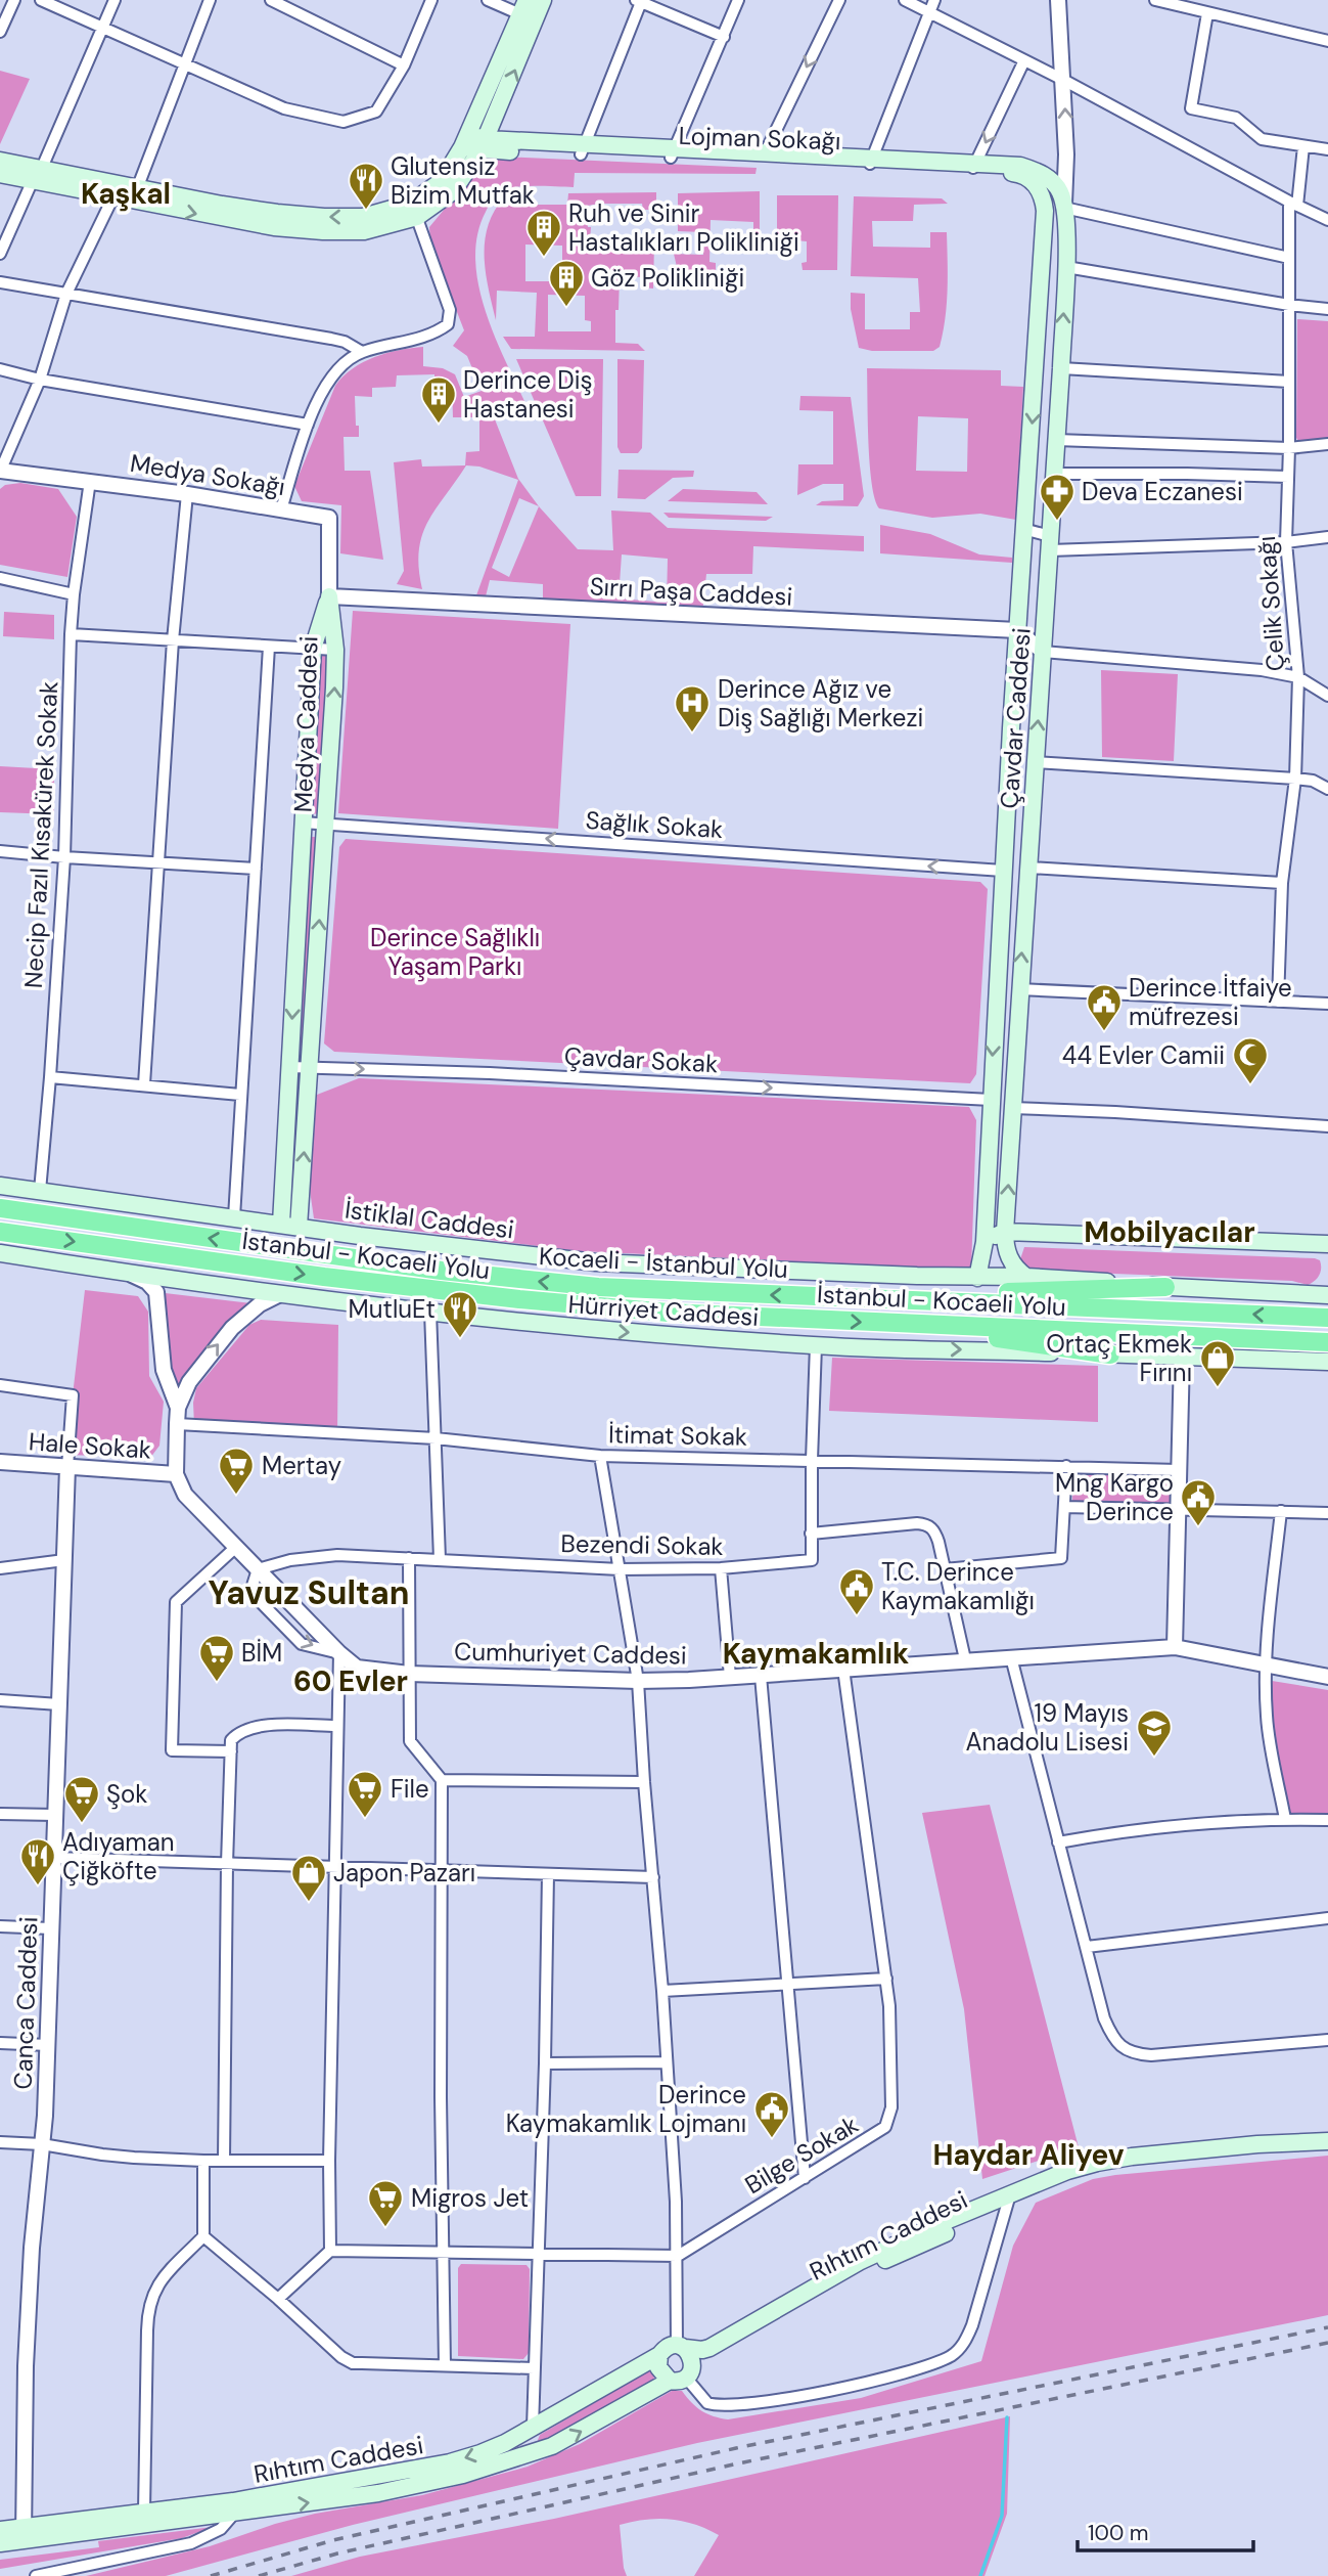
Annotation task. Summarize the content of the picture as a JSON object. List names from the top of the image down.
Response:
{
  "streets": {
    "highway": ["İstanbul - Kocaeli Yolu", "Kocaeli - İstanbul Yolu"],
    "main road": [
      "Lojman Sokağı",
      "Çavdar Caddesi",
      "Medya Caddesi",
      "İstiklal Caddesi",
      "Hürriyet Caddesi",
      "Rıhtım Caddesi"
    ],
    "street": [
      "Medya Sokağı",
      "Sırrı Paşa Caddesi",
      "Çelik Sokağı",
      "Sağlık Sokak",
      "Necip Fazıl Kısakürek Sokak",
      "Çavdar Sokak",
      "İtimat Sokak",
      "Hale Sokak",
      "Bezendi Sokak",
      "Cumhuriyet Caddesi",
      "Canca Caddesi",
      "Bilge Sokak"
    ]
  },
  "crossings": [
    ["Lojman Sokağı", "Çavdar Caddesi"],
    ["Medya Sokağı", "Sırrı Paşa Caddesi"],
    ["Medya Sokağı", "Medya Caddesi"],
    ["Medya Sokağı", "Necip Fazıl Kısakürek Sokak"],
    ["Sırrı Paşa Caddesi", "Çavdar Caddesi"],
    ["Sırrı Paşa Caddesi", "Medya Caddesi"],
    ["Çavdar Caddesi", "Sağlık Sokak"],
    ["Çavdar Caddesi", "Çavdar Sokak"],
    ["Çavdar Caddesi", "İstiklal Caddesi"],
    ["Medya Caddesi", "Sağlık Sokak"],
    ["Medya Caddesi", "Çavdar Sokak"],
    ["Medya Caddesi", "İstiklal Caddesi"],
    ["Necip Fazıl Kısakürek Sokak", "İstiklal Caddesi"],
    ["Hürriyet Caddesi", "Bezendi Sokak"],
    ["İtimat Sokak", "Bezendi Sokak"],
    ["Hale Sokak", "Cumhuriyet Caddesi"],
    ["Hale Sokak", "Canca Caddesi"],
    ["Bezendi Sokak", "Cumhuriyet Caddesi"],
    ["Cumhuriyet Caddesi", "Bilge Sokak"],
    ["Canca Caddesi", "Rıhtım Caddesi"]
  ],
  "one_way": [
    "Sağlık Sokak",
    "Çavdar Sokak",
    "İstanbul - Kocaeli Yolu",
    "Hürriyet Caddesi"
  ],
  "districts": [
    "Kaşkal",
    "Mobilyacılar",
    "Yavuz Sultan",
    "Kaymakamlık",
    "60 Evler",
    "Haydar Aliyev"
  ],
  "parks": ["Derince Sağlıklı Yaşam Parkı"],
  "places": {
    "restaurant": ["Glutensiz Bizim Mutfak", "MutluEt", "Adıyaman Çiğköfte"],
    "building": ["Ruh ve Sinir Hastalıkları Polikliniği", "Göz Polikliniği", "Derince Diş Hastanesi"],
    "pharmacy": ["Deva Eczanesi"],
    "hospital": ["Derince Ağız ve Diş Sağlığı Merkezi"],
    "public building": [
      "Derince İtfaiye müfrezesi",
      "Mng Kargo Derince",
      "T.C. Derince Kaymakamlığı",
      "Derince Kaymakamlık Lojmanı"
    ],
    "mosque": ["44 Evler Camii"],
    "shop": ["Ortaç Ekmek Fırını", "Japon Pazarı"],
    "supermarket": [
      "Mertay",
      "BİM",
      "File",
      "Şok",
      "Migros Jet"
    ],
    "school or university": ["19 Mayıs Anadolu Lisesi"]
  },
  "scale_bar": "100 m"
}
